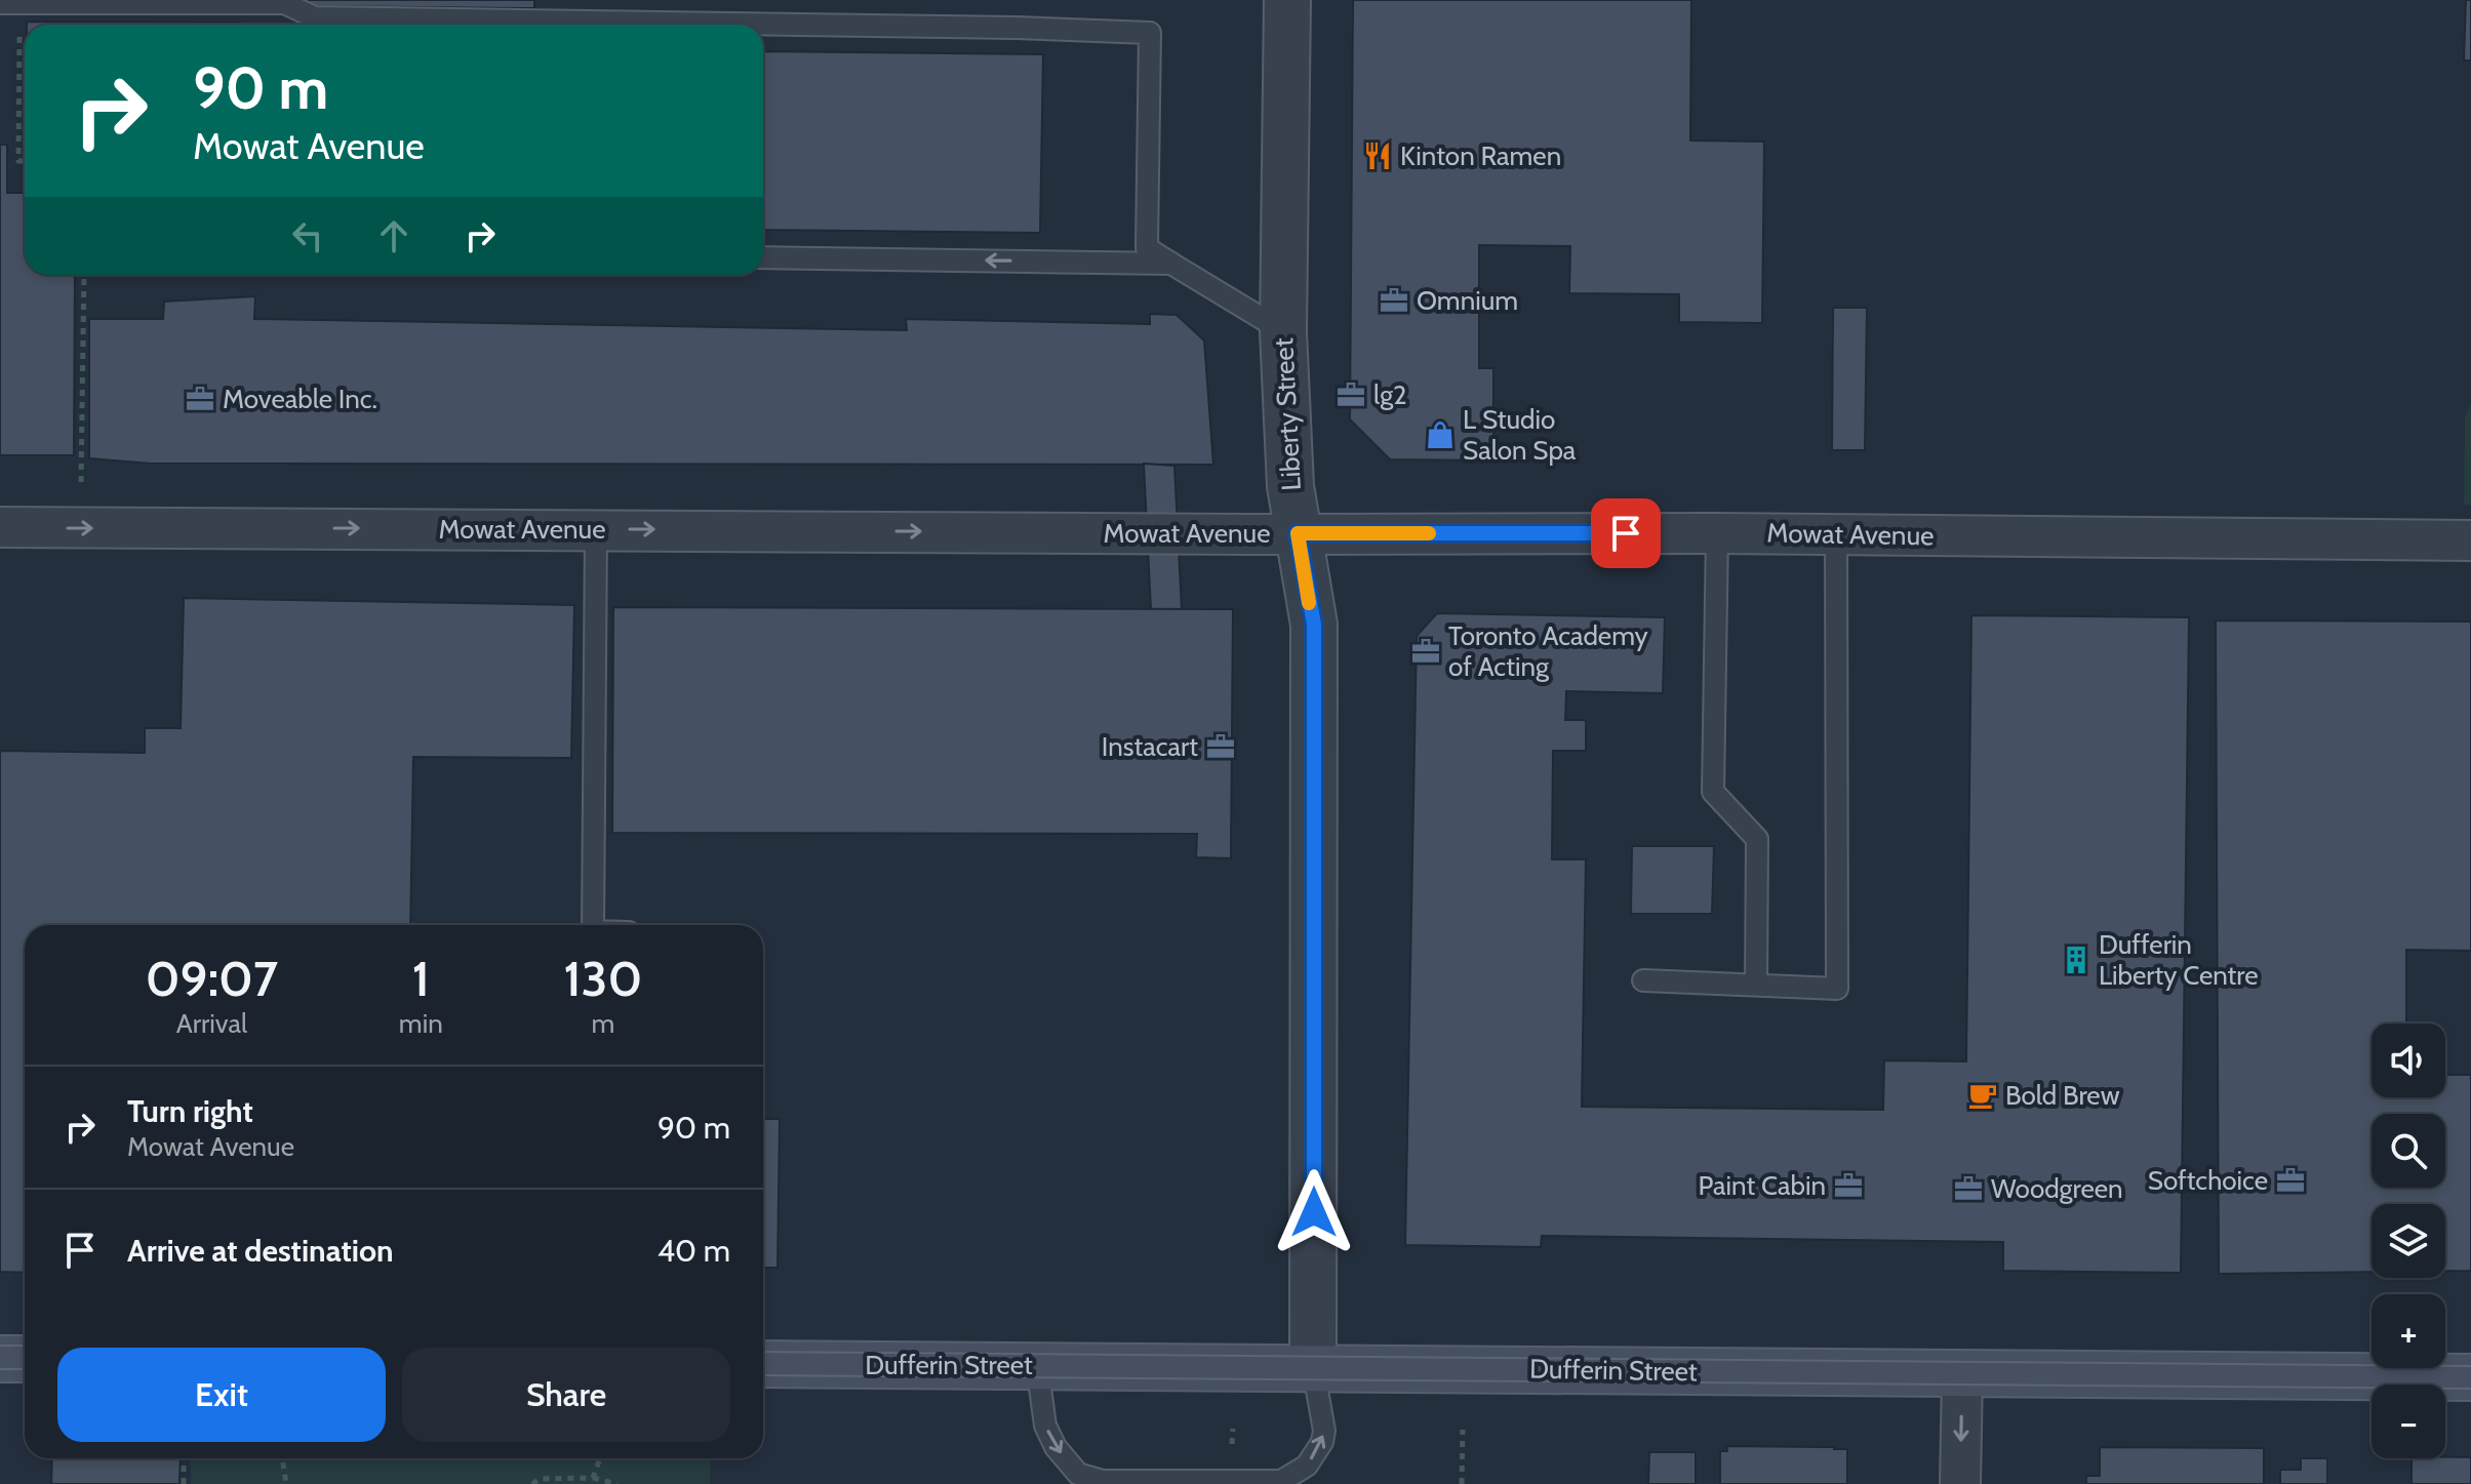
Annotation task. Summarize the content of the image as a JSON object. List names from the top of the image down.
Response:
{
  "streets": {
    "main road": ["Dufferin Street"],
    "street": ["Liberty Street", "Mowat Avenue"]
  },
  "crossings": [
    ["Liberty Street", "Mowat Avenue"],
    ["Liberty Street", "Dufferin Street"]
  ],
  "one_way": ["Mowat Avenue"],
  "places": {
    "restaurant": ["Kinton Ramen"],
    "office": [
      "Omnium",
      "lg2",
      "Moveable Inc.",
      "Toronto Academy of Acting",
      "Instacart",
      "Softchoice",
      "Paint Cabin",
      "Woodgreen"
    ],
    "shop": ["L Studio Salon Spa"],
    "building": ["Dufferin Liberty Centre"],
    "cafe": ["Bold Brew"]
  },
  "page": {
    "turn": ["90 m", "Mowat Avenue"],
    "eta": [
      "09:07",
      "Arrival",
      "1",
      "min",
      "130",
      "m"
    ],
    "map_buttons": ["+", "−"],
    "list": [
      {
        "name": "Turn right",
        "note": "Mowat Avenue",
        "value": "90 m"
      },
      {
        "name": "Arrive at destination",
        "value": "40 m"
      }
    ],
    "buttons": ["Exit", "Share"]
  }
}
